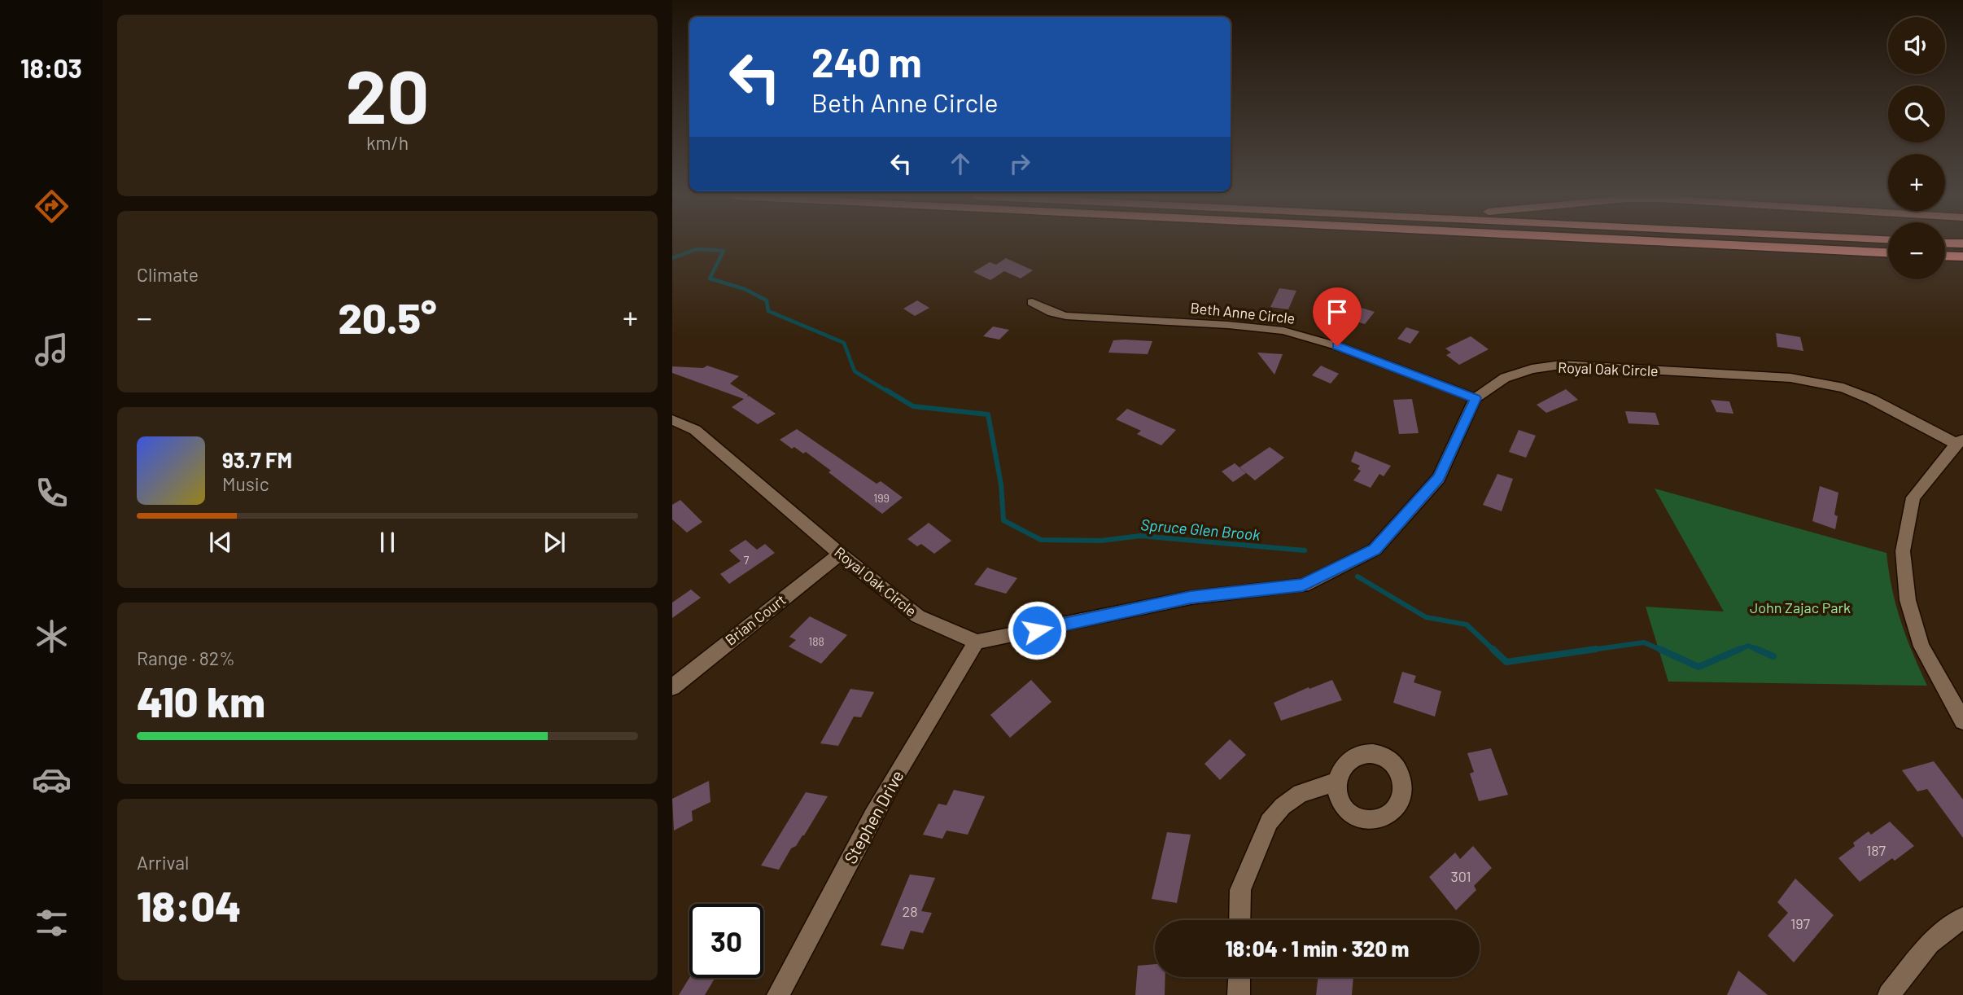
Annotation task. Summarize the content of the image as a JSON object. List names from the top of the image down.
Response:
{
  "streets": {
    "street": [
      "Beth Anne Circle",
      "Royal Oak Circle",
      "Brian Court",
      "Stephen Drive"
    ]
  },
  "crossings": [
    ["Beth Anne Circle", "Royal Oak Circle"],
    ["Royal Oak Circle", "Brian Court"],
    ["Royal Oak Circle", "Stephen Drive"]
  ],
  "water": ["Spruce Glen Brook"],
  "parks": ["John Zajac Park"],
  "house_numbers": [
    "199",
    "7",
    "188",
    "187",
    "301",
    "28",
    "197"
  ],
  "page": {
    "tabs": "18:03",
    "tile": [
      ["20", "km/h"],
      "Climate",
      ["Range · 82%", "410 km"],
      ["Arrival", "18:04"]
    ],
    "map_buttons": ["+", "−"],
    "turn": ["240 m", "Beth Anne Circle"],
    "heat": ["−", "20.5°", "+"],
    "song": ["93.7 FM", "Music"],
    "limit": "30",
    "trip": "18:04 · 1 min · 320 m"
  }
}
